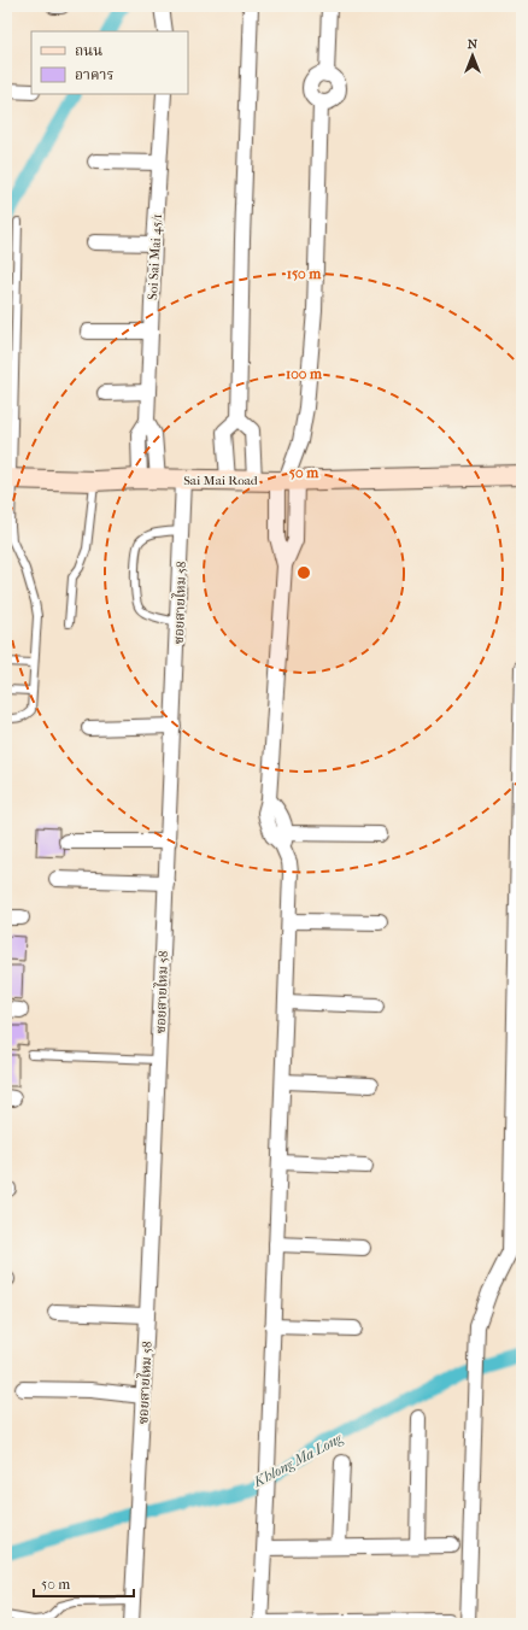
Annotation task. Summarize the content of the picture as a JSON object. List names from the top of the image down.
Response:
{
  "streets": {
    "main road": ["Sai Mai Road"],
    "street": ["Soi Sai Mai 45/1", "ซอยสายไหม 58"]
  },
  "crossings": [
    ["Soi Sai Mai 45/1", "Sai Mai Road"],
    ["Sai Mai Road", "ซอยสายไหม 58"]
  ],
  "water": ["Khlong Ma Long"],
  "legend": ["ถนน", "อาคาร"],
  "scale_bar": "50 m",
  "north": "top",
  "rings": ["150 m", "100 m", "50 m"]
}
